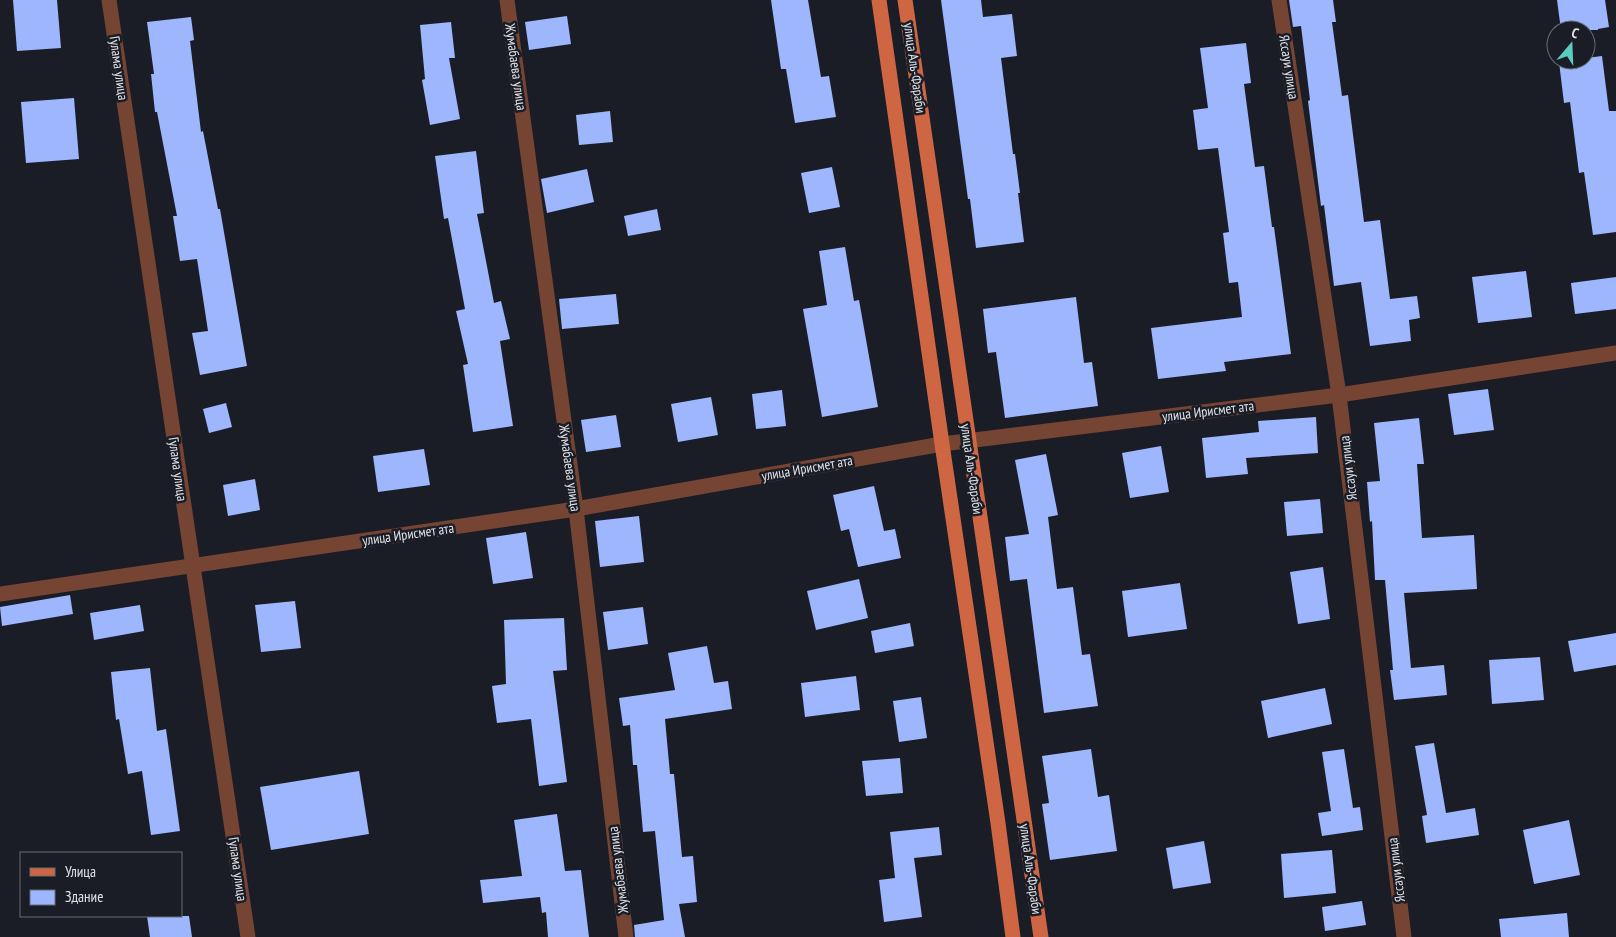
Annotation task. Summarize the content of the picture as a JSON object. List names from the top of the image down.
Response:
{
  "streets": {
    "main road": ["улица Аль-Фараби"],
    "street": [
      "Жумабаева улица",
      "Яссауи улица",
      "Гулама улица",
      "улица Ирисмет ата"
    ]
  },
  "crossings": [
    ["Жумабаева улица", "улица Ирисмет ата"],
    ["Яссауи улица", "улица Ирисмет ата"],
    ["Гулама улица", "улица Ирисмет ата"],
    ["улица Аль-Фараби", "улица Ирисмет ата"]
  ],
  "legend": ["Улица", "Здание"],
  "north": "top"
}
